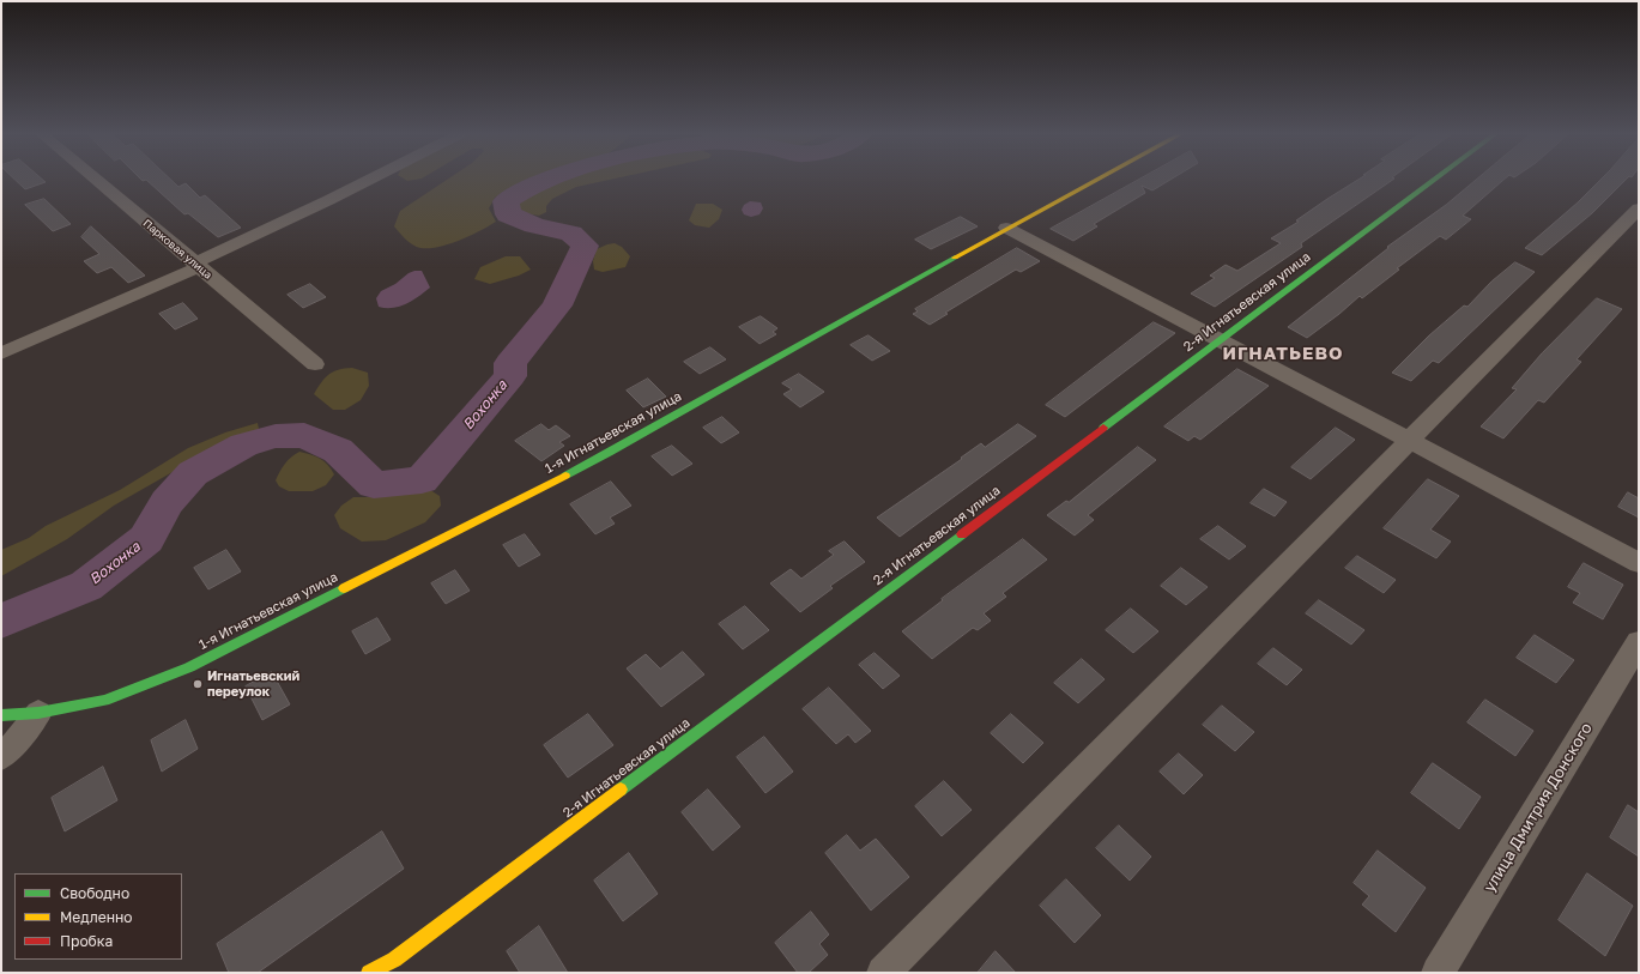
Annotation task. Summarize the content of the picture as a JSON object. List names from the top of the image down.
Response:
{
  "streets": {
    "street": [
      "Парковая улица",
      "2-я Игнатьевская улица",
      "1-я Игнатьевская улица",
      "улица Дмитрия Донского"
    ]
  },
  "districts": ["ИГНАТЬЕВО"],
  "water": ["Вохонка"],
  "places": ["Игнатьевский переулок"],
  "legend": ["Свободно", "Медленно", "Пробка"]
}
